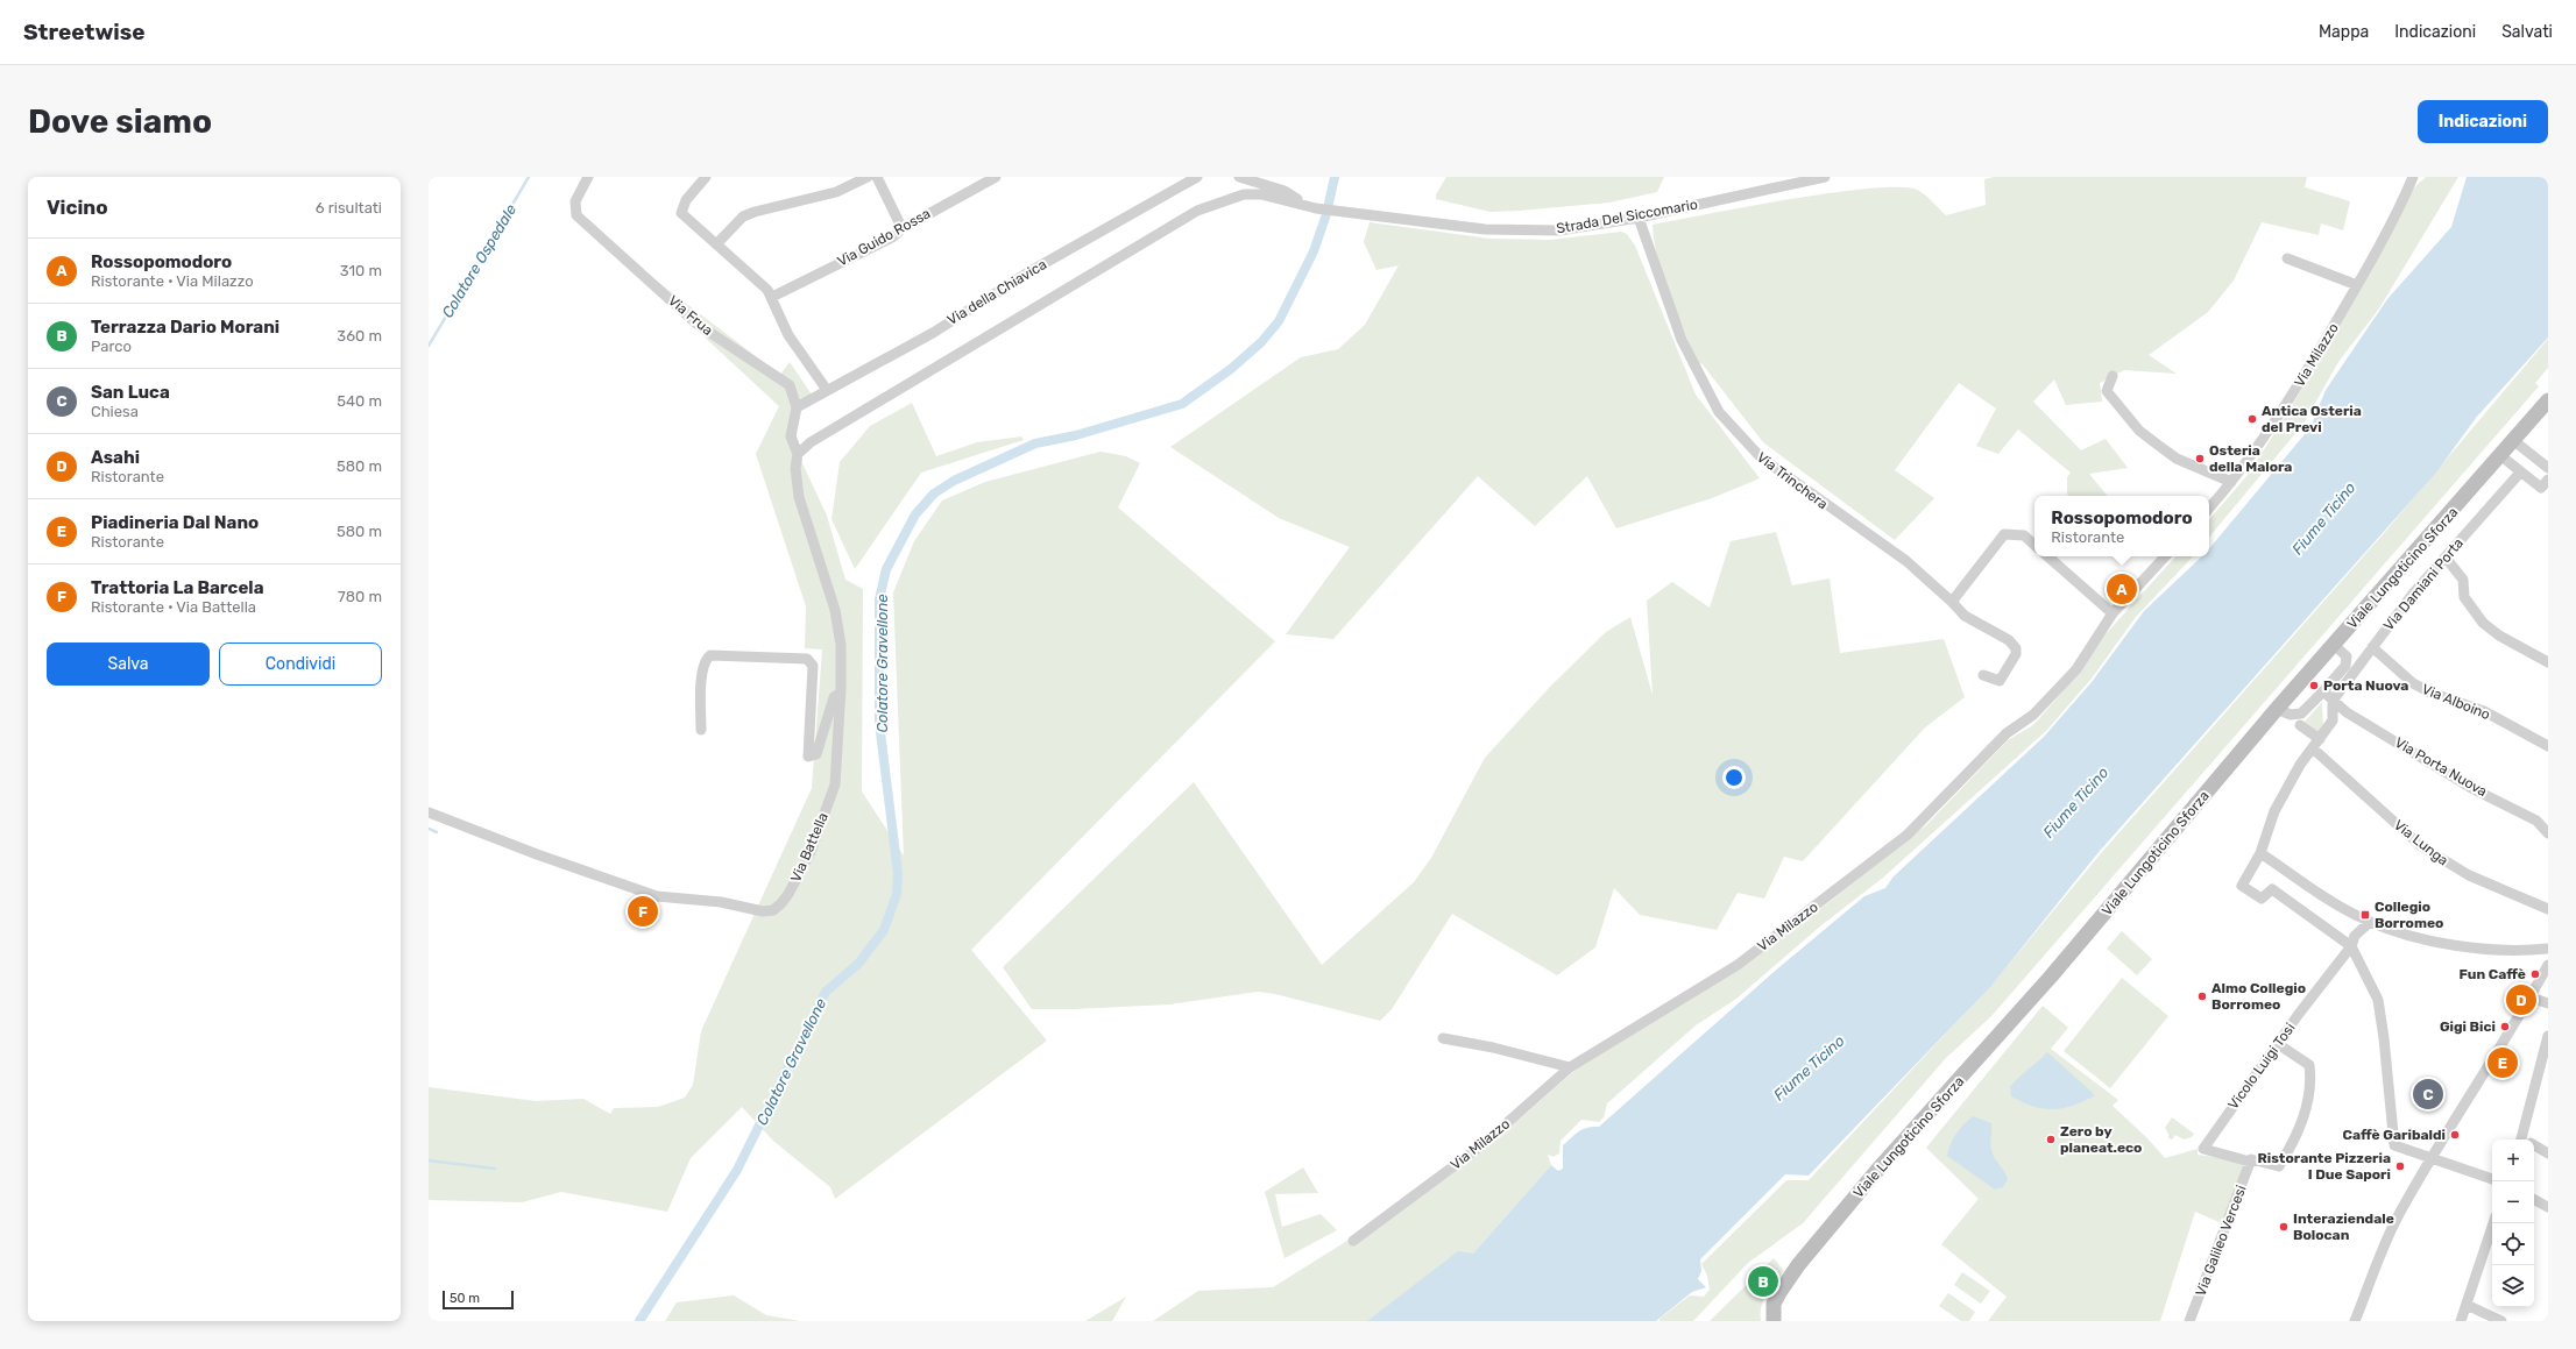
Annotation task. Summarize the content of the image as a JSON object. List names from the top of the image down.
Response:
{
  "streets": {
    "main road": ["Viale Lungoticino Sforza"],
    "street": [
      "Strada Del Siccomario",
      "Via Guido Rossa",
      "Via della Chiavica",
      "Via Frua",
      "Via Milazzo",
      "Via Trinchera",
      "Via Damiani Porta",
      "Via Alboino",
      "Via Porta Nuova",
      "Via Lunga",
      "Via Battella",
      "Vicolo Luigi Tosi",
      "Via Galileo Vercesi"
    ]
  },
  "crossings": [
    ["Strada Del Siccomario", "Via Trinchera"],
    ["Via della Chiavica", "Via Frua"],
    ["Via Frua", "Via Battella"],
    ["Via Damiani Porta", "Via Alboino"],
    ["Via Damiani Porta", "Via Porta Nuova"],
    ["Vicolo Luigi Tosi", "Via Galileo Vercesi"]
  ],
  "water": ["Colatore Ospedale", "Fiume Ticino", "Colatore Gravellone"],
  "places": {
    "other": [
      "Antica Osteria del Previ",
      "Osteria della Malora",
      "Porta Nuova",
      "Fun Caffè",
      "Almo Collegio Borromeo",
      "Gigi Bici",
      "Caffè Garibaldi",
      "Zero by planeat.eco",
      "Ristorante Pizzeria I Due Sapori",
      "Interaziendale Bolocan"
    ],
    "transit": ["Collegio Borromeo"]
  },
  "scale_bar": "50 m",
  "page": {
    "header": "Streetwise",
    "nav": ["Mappa", "Indicazioni", "Salvati"],
    "buttons": [
      "Indicazioni",
      ["Salva", "Condividi"]
    ],
    "title": "Dove siamo",
    "heading": ["Vicino", "6 risultati"],
    "list": [
      {
        "mark": "A",
        "name": "Rossopomodoro",
        "note": "Ristorante · Via Milazzo",
        "value": "310 m"
      },
      {
        "mark": "B",
        "name": "Terrazza Dario Morani",
        "note": "Parco",
        "value": "360 m"
      },
      {
        "mark": "C",
        "name": "San Luca",
        "note": "Chiesa",
        "value": "540 m"
      },
      {
        "mark": "D",
        "name": "Asahi",
        "note": "Ristorante",
        "value": "580 m"
      },
      {
        "mark": "E",
        "name": "Piadineria Dal Nano",
        "note": "Ristorante",
        "value": "580 m"
      },
      {
        "mark": "F",
        "name": "Trattoria La Barcela",
        "note": "Ristorante · Via Battella",
        "value": "780 m"
      }
    ],
    "popup": ["Rossopomodoro", "Ristorante"],
    "pins": [
      "A",
      "F",
      "D",
      "E",
      "C",
      "B"
    ],
    "map_buttons": ["+", "−"],
    "scale": "50 m"
  }
}
